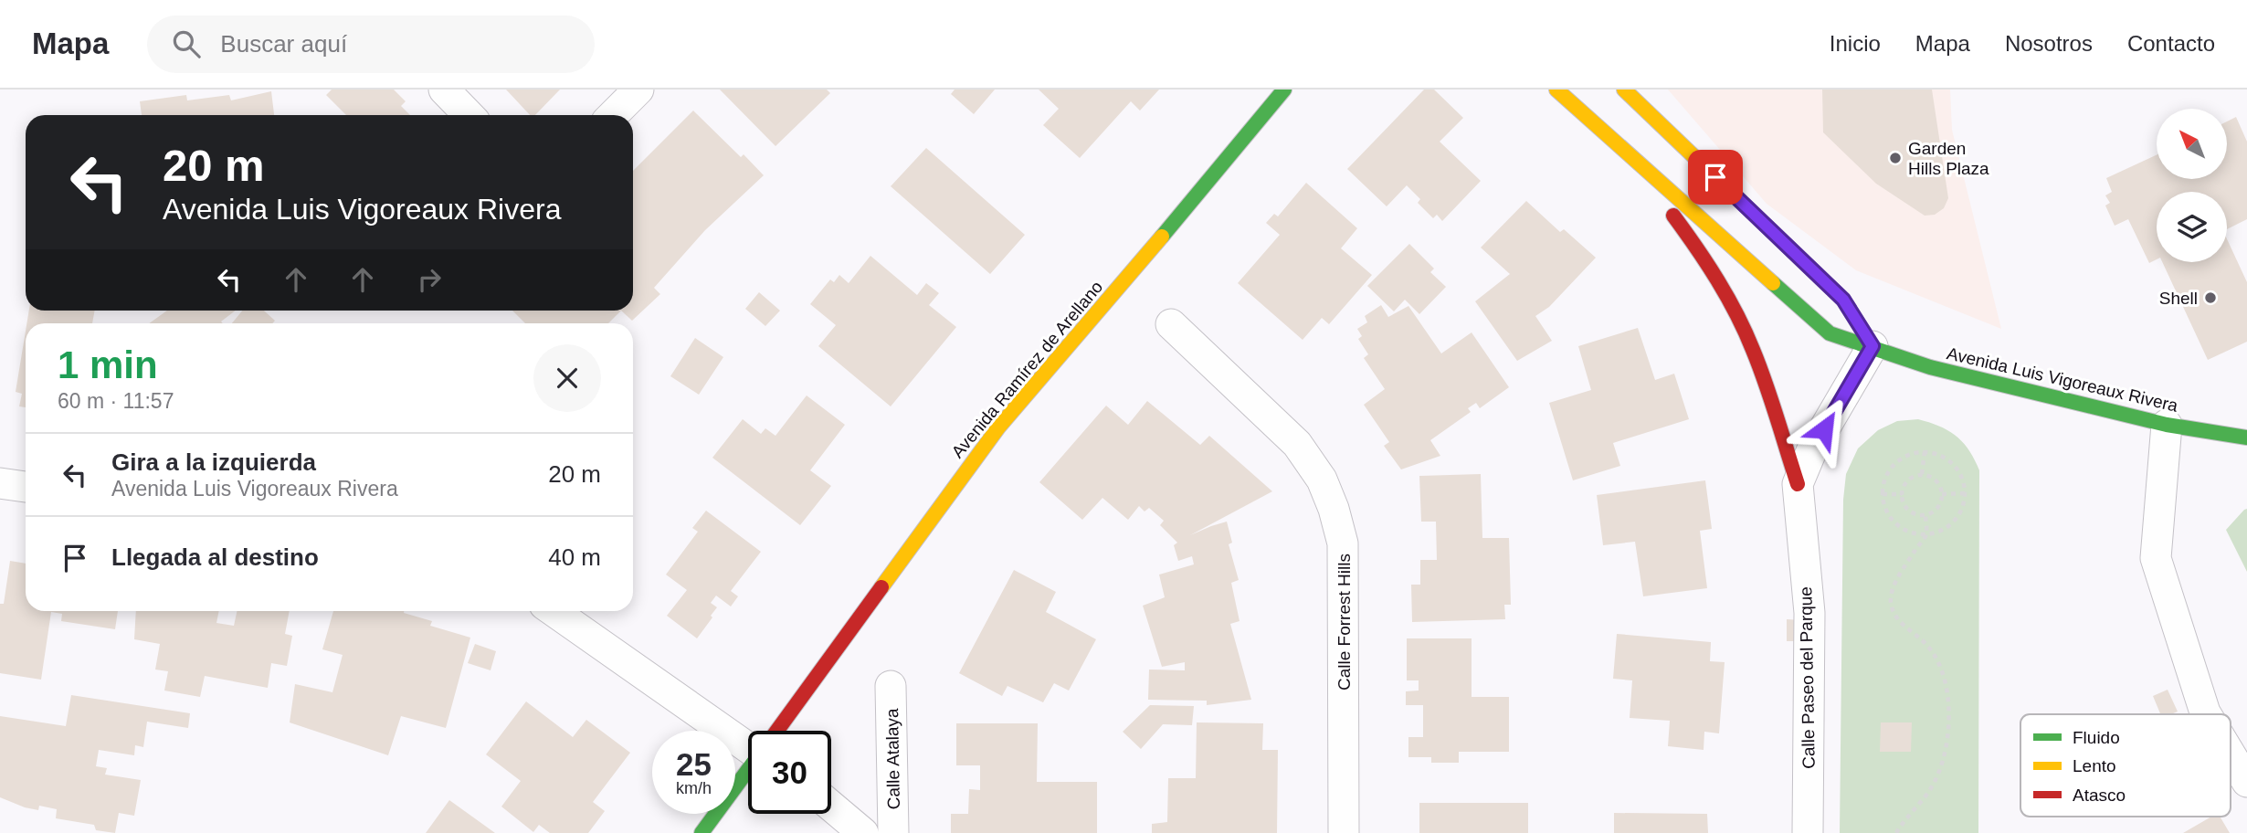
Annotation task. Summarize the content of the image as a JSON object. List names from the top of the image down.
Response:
{
  "streets": {
    "main road": ["Avenida Ramírez de Arellano", "Avenida Luis Vigoreaux Rivera"],
    "street": ["Calle Forrest Hills", "Calle Paseo del Parque", "Calle Atalaya"]
  },
  "places": ["Garden Hills Plaza", "Shell"],
  "legend": ["Fluido", "Lento", "Atasco"],
  "north": "top left",
  "page": {
    "header": "Mapa",
    "search": "Buscar aquí",
    "nav": [
      "Inicio",
      "Mapa",
      "Nosotros",
      "Contacto"
    ],
    "turn": ["20 m", "Avenida Luis Vigoreaux Rivera"],
    "heading": ["1 min", "60 m · 11:57"],
    "list": [
      {
        "name": "Gira a la izquierda",
        "note": "Avenida Luis Vigoreaux Rivera",
        "value": "20 m"
      },
      {
        "name": "Llegada al destino",
        "value": "40 m"
      }
    ],
    "speed": "25 km/h",
    "limit": "30"
  }
}
